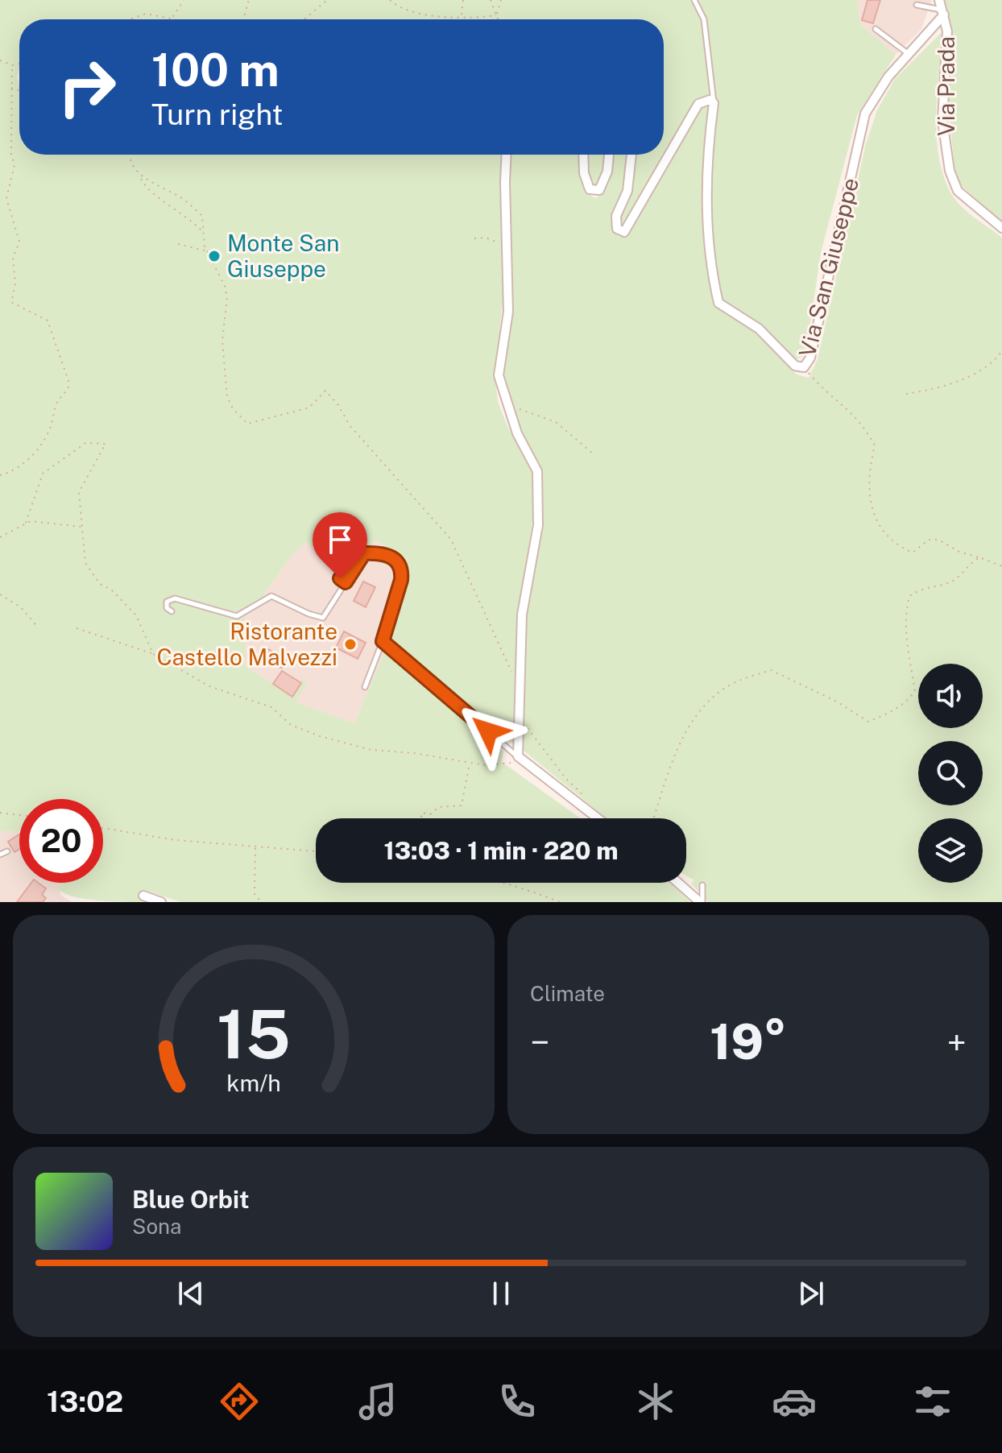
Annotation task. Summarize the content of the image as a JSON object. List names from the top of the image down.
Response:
{
  "streets": {
    "street": ["Via Prada", "Via San Giuseppe"]
  },
  "crossings": [
    ["Via Prada", "Via San Giuseppe"]
  ],
  "places": ["Monte San Giuseppe", "Ristorante Castello Malvezzi"],
  "page": {
    "turn": ["100 m", "Turn right"],
    "limit": "20",
    "trip": "13:03 · 1 min · 220 m",
    "tile": "Climate",
    "heat": ["−", "19°", "+"],
    "song": ["Blue Orbit", "Sona"],
    "tabs": "13:02",
    "gauge": ["15", "km/h"]
  }
}
